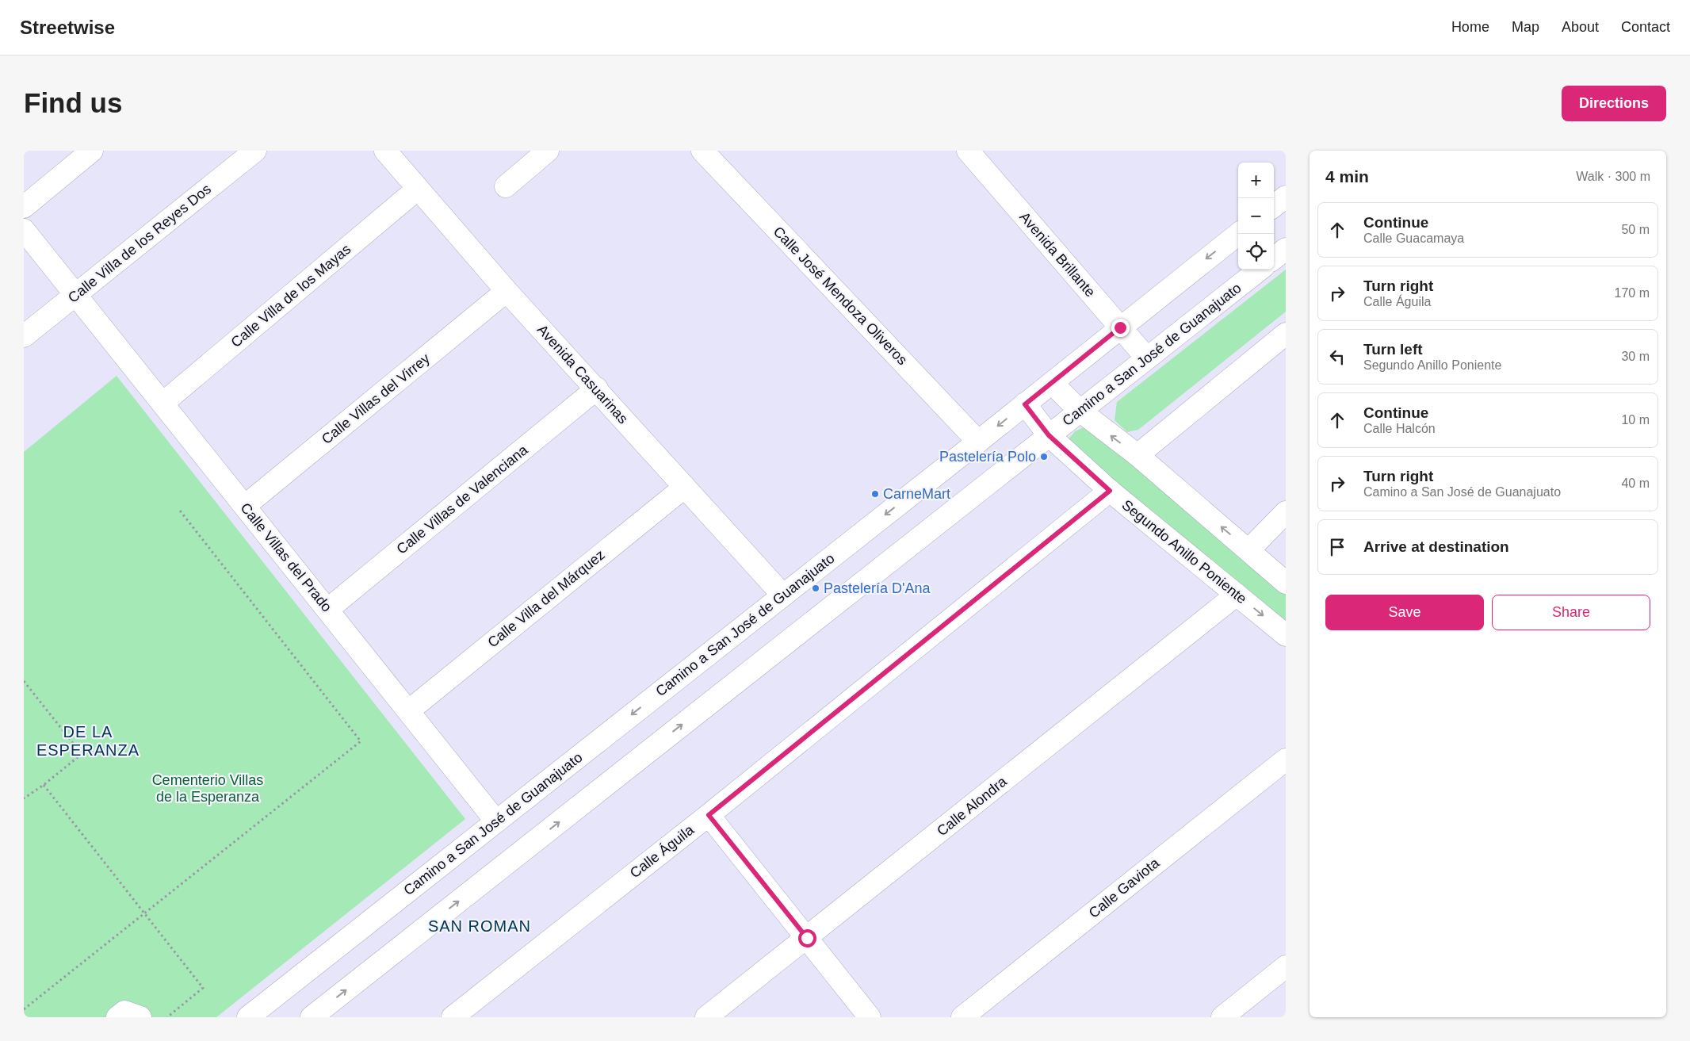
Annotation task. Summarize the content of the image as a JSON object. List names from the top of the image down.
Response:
{
  "streets": {
    "street": [
      "Calle Villa de los Reyes Dos",
      "Avenida Brillante",
      "Calle Villa de los Mayas",
      "Calle José Mendoza Oliveros",
      "Camino a San José de Guanajuato",
      "Avenida Casuarinas",
      "Calle Villas del Virrey",
      "Calle Villas de Valenciana",
      "Segundo Anillo Poniente",
      "Calle Villas del Prado",
      "Calle Villa del Márquez",
      "Calle Alondra",
      "Calle Águila",
      "Calle Gaviota"
    ]
  },
  "crossings": [
    ["Calle Villa de los Reyes Dos", "Calle Villas del Prado"],
    ["Avenida Brillante", "Camino a San José de Guanajuato"],
    ["Calle Villa de los Mayas", "Avenida Casuarinas"],
    ["Calle Villa de los Mayas", "Calle Villas del Prado"],
    ["Calle José Mendoza Oliveros", "Camino a San José de Guanajuato"],
    ["Camino a San José de Guanajuato", "Avenida Casuarinas"],
    ["Camino a San José de Guanajuato", "Segundo Anillo Poniente"],
    ["Camino a San José de Guanajuato", "Calle Villas del Prado"],
    ["Avenida Casuarinas", "Calle Villas del Virrey"],
    ["Avenida Casuarinas", "Calle Villas de Valenciana"],
    ["Avenida Casuarinas", "Calle Villa del Márquez"],
    ["Calle Villas del Virrey", "Calle Villas del Prado"],
    ["Calle Villas de Valenciana", "Calle Villas del Prado"],
    ["Segundo Anillo Poniente", "Calle Alondra"],
    ["Segundo Anillo Poniente", "Calle Águila"],
    ["Calle Villas del Prado", "Calle Villa del Márquez"]
  ],
  "districts": ["DE LA ESPERANZA", "SAN ROMAN"],
  "parks": ["Cementerio Villas de la Esperanza"],
  "places": ["Pastelería Polo", "CarneMart", "Pastelería D'Ana"],
  "page": {
    "header": "Streetwise",
    "nav": [
      "Home",
      "Map",
      "About",
      "Contact"
    ],
    "buttons": [
      "Directions",
      ["Save", "Share"]
    ],
    "title": "Find us",
    "heading": ["4 min", "Walk · 300 m"],
    "map_buttons": ["+", "−"],
    "list": [
      ["Continue", "Calle Guacamaya", "50 m"],
      ["Turn right", "Calle Águila", "170 m"],
      ["Turn left", "Segundo Anillo Poniente", "30 m"],
      ["Continue", "Calle Halcón", "10 m"],
      ["Turn right", "Camino a San José de Guanajuato", "40 m"],
      "Arrive at destination"
    ]
  }
}
